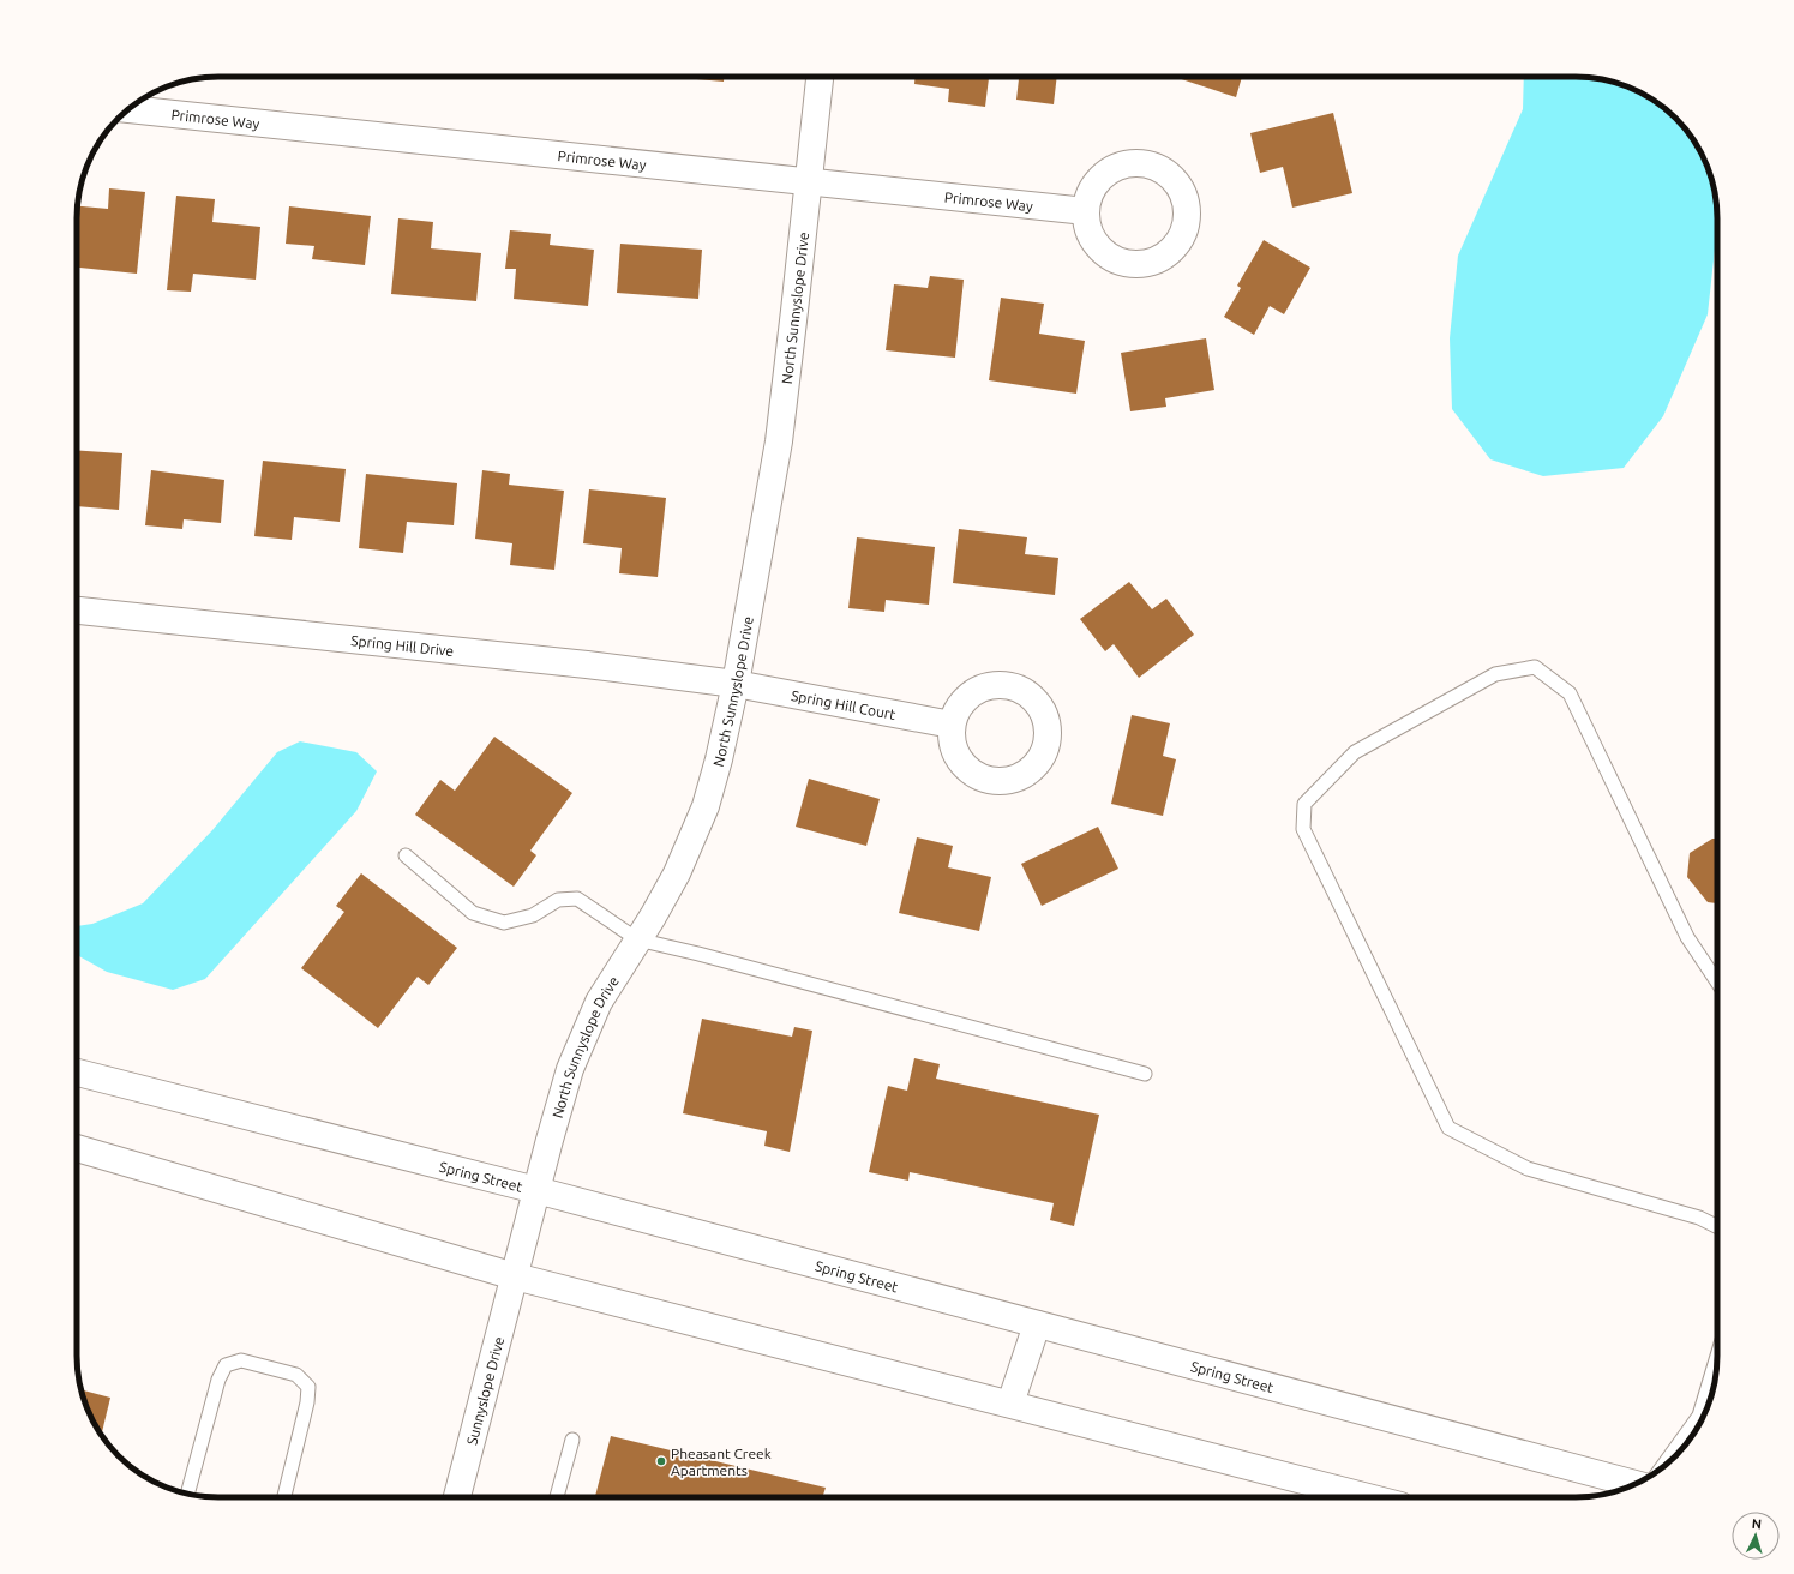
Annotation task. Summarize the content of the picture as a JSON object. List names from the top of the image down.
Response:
{
  "streets": {
    "street": [
      "Primrose Way",
      "North Sunnyslope Drive",
      "Spring Hill Drive",
      "Spring Hill Court",
      "Spring Street",
      "Sunnyslope Drive"
    ]
  },
  "crossings": [
    ["Primrose Way", "North Sunnyslope Drive"],
    ["North Sunnyslope Drive", "Spring Hill Drive"],
    ["North Sunnyslope Drive", "Spring Hill Court"],
    ["North Sunnyslope Drive", "Spring Street"],
    ["North Sunnyslope Drive", "Sunnyslope Drive"],
    ["Spring Hill Drive", "Spring Hill Court"]
  ],
  "places": ["Pheasant Creek Apartments"],
  "north": "top"
}
